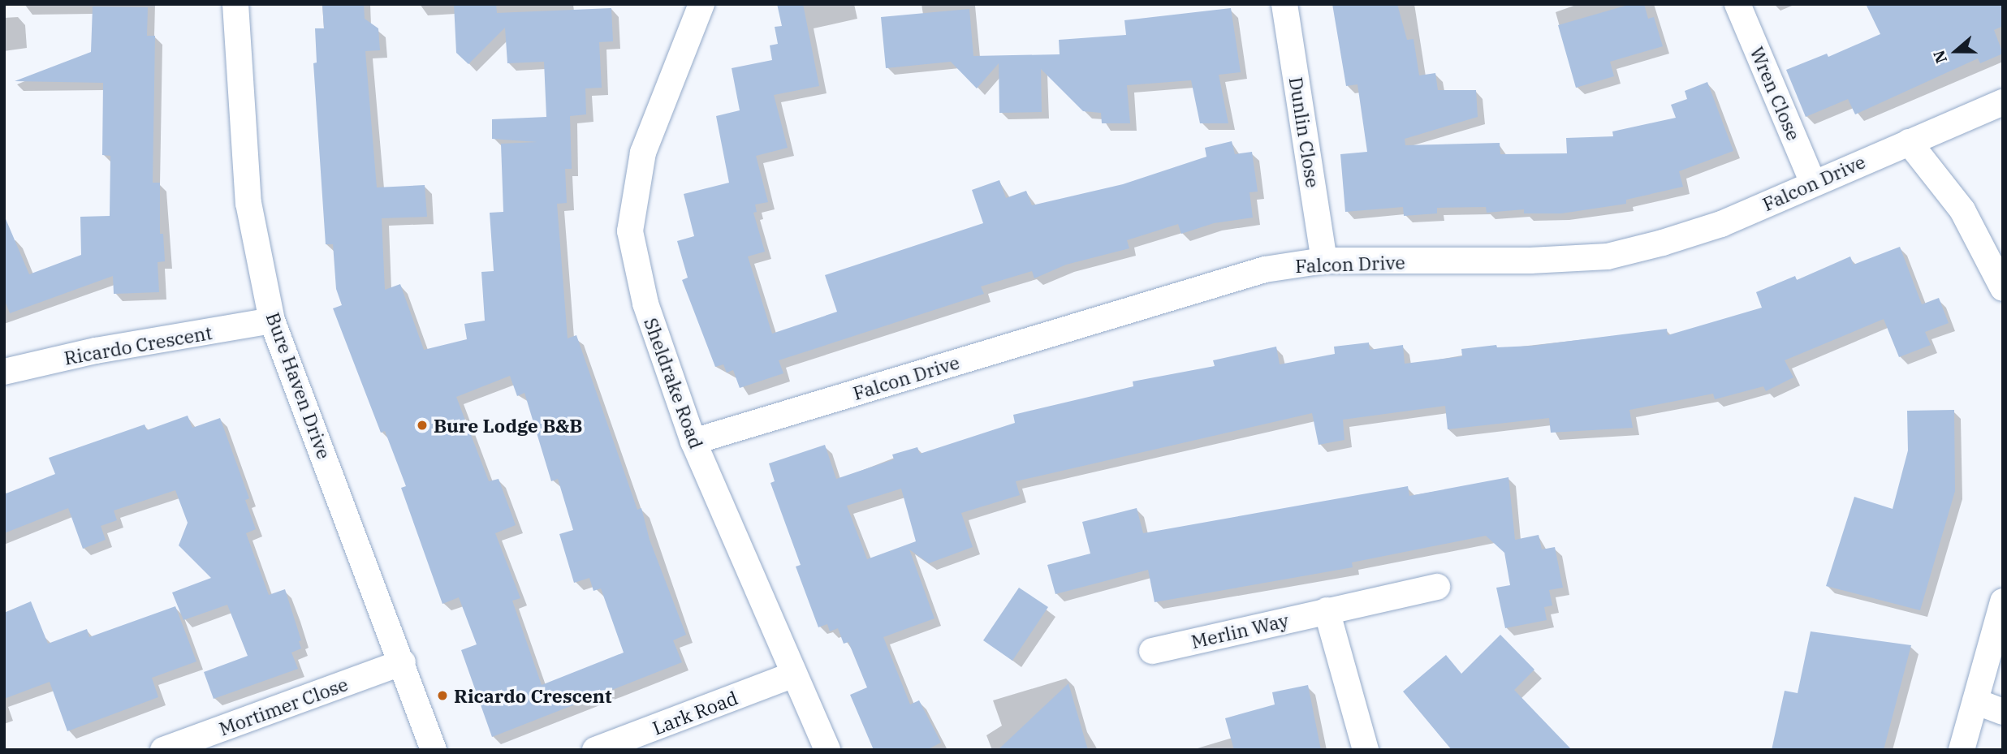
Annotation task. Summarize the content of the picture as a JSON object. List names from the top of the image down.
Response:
{
  "streets": {
    "street": [
      "Wren Close",
      "Dunlin Close",
      "Falcon Drive",
      "Ricardo Crescent",
      "Sheldrake Road",
      "Bure Haven Drive",
      "Merlin Way",
      "Mortimer Close",
      "Lark Road"
    ]
  },
  "crossings": [
    ["Wren Close", "Falcon Drive"],
    ["Dunlin Close", "Falcon Drive"],
    ["Falcon Drive", "Sheldrake Road"],
    ["Ricardo Crescent", "Bure Haven Drive"],
    ["Sheldrake Road", "Lark Road"],
    ["Bure Haven Drive", "Mortimer Close"]
  ],
  "places": ["Bure Lodge B&B", "Ricardo Crescent"],
  "north": "left"
}
